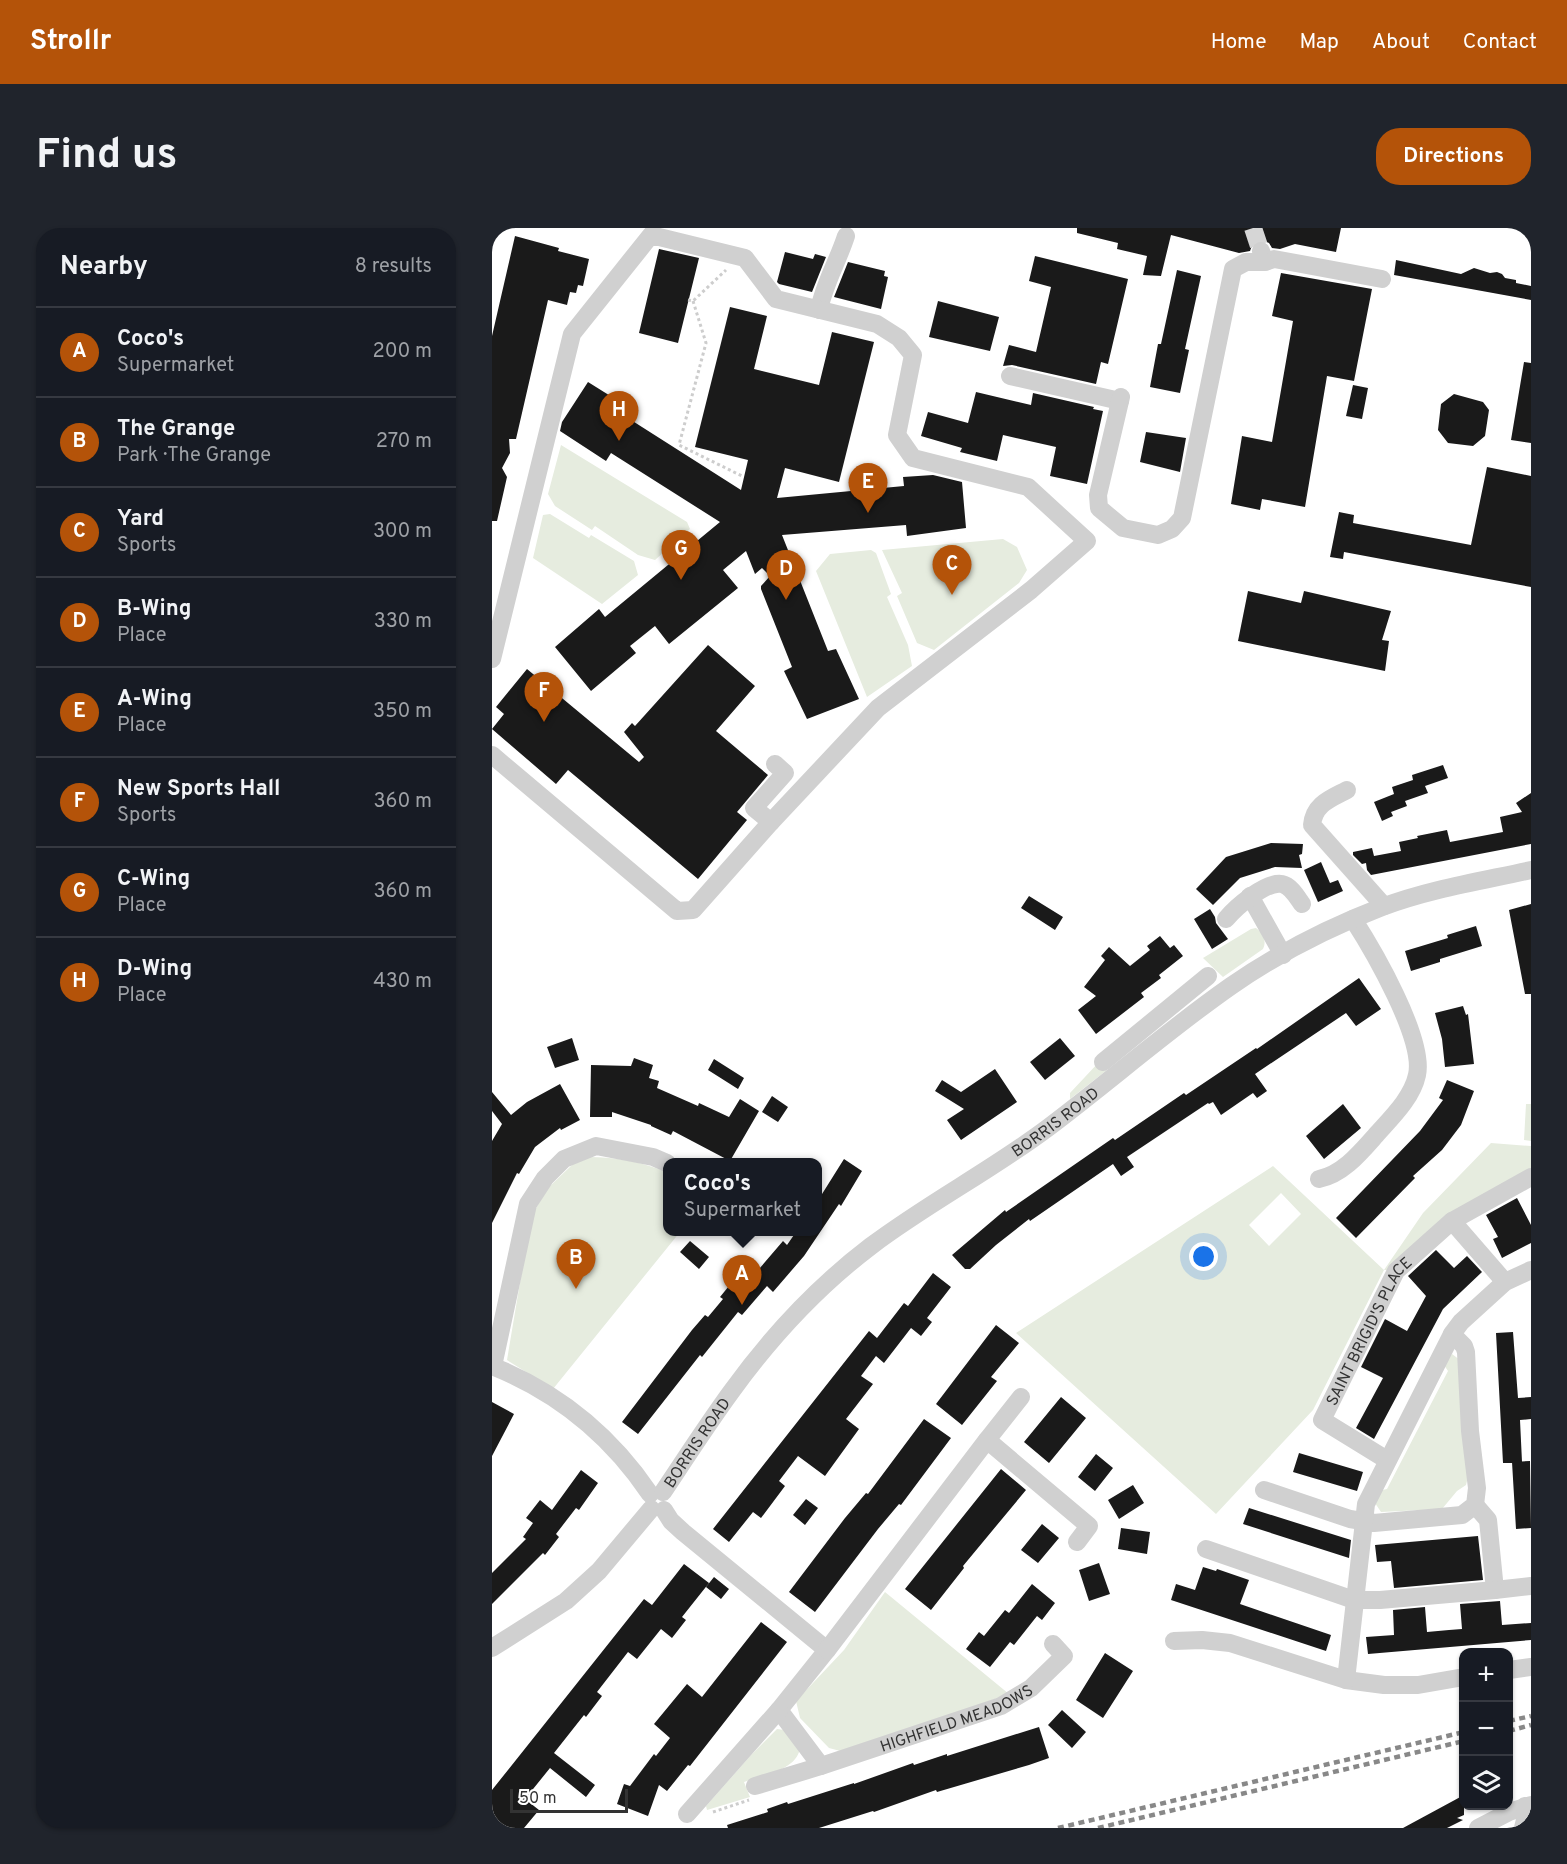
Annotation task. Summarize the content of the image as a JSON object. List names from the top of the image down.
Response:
{
  "streets": {
    "street": ["BORRIS ROAD", "SAINT BRIGID'S PLACE", "HIGHFIELD MEADOWS"]
  },
  "scale_bar": "50 m",
  "page": {
    "header": "Strollr",
    "nav": [
      "Home",
      "Map",
      "About",
      "Contact"
    ],
    "buttons": "Directions",
    "title": "Find us",
    "heading": ["Nearby", "8 results"],
    "list": [
      {
        "mark": "A",
        "name": "Coco's",
        "note": "Supermarket",
        "value": "200 m"
      },
      {
        "mark": "B",
        "name": "The Grange",
        "note": "Park · The Grange",
        "value": "270 m"
      },
      {
        "mark": "C",
        "name": "Yard",
        "note": "Sports",
        "value": "300 m"
      },
      {
        "mark": "D",
        "name": "B-Wing",
        "note": "Place",
        "value": "330 m"
      },
      {
        "mark": "E",
        "name": "A-Wing",
        "note": "Place",
        "value": "350 m"
      },
      {
        "mark": "F",
        "name": "New Sports Hall",
        "note": "Sports",
        "value": "360 m"
      },
      {
        "mark": "G",
        "name": "C-Wing",
        "note": "Place",
        "value": "360 m"
      },
      {
        "mark": "H",
        "name": "D-Wing",
        "note": "Place",
        "value": "430 m"
      }
    ],
    "pins": [
      "H",
      "E",
      "G",
      "C",
      "D",
      "F",
      "B",
      "A"
    ],
    "popup": ["Coco's", "Supermarket"],
    "map_buttons": ["+", "−"],
    "scale": "50 m"
  }
}
